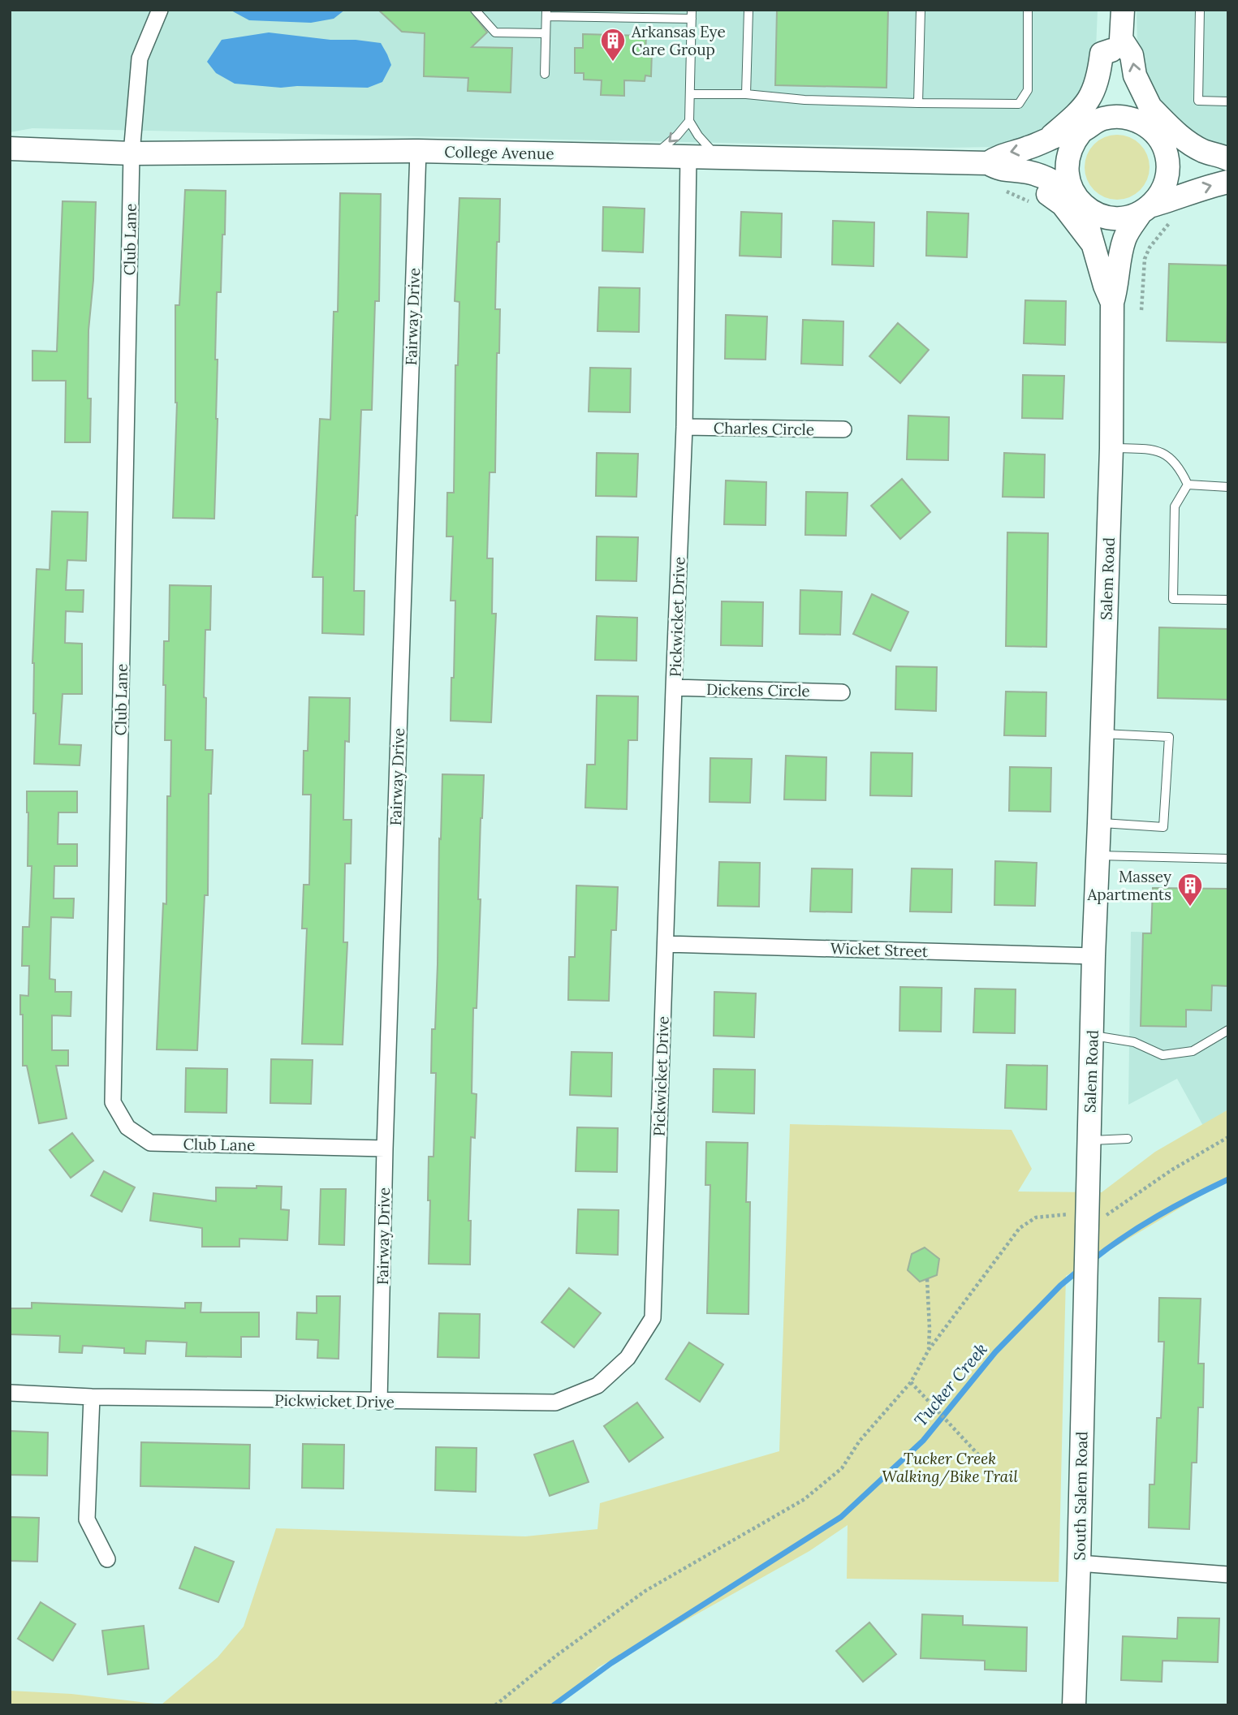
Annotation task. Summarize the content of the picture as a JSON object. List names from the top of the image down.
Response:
{
  "streets": {
    "main road": ["College Avenue", "Salem Road", "South Salem Road"],
    "street": [
      "Club Lane",
      "Fairway Drive",
      "Charles Circle",
      "Pickwicket Drive",
      "Dickens Circle",
      "Wicket Street"
    ]
  },
  "crossings": [
    ["College Avenue", "Club Lane"],
    ["College Avenue", "Fairway Drive"],
    ["College Avenue", "Salem Road"],
    ["College Avenue", "Pickwicket Drive"],
    ["Club Lane", "Fairway Drive"],
    ["Fairway Drive", "Pickwicket Drive"],
    ["Charles Circle", "Pickwicket Drive"],
    ["Salem Road", "Wicket Street"],
    ["Salem Road", "South Salem Road"],
    ["Pickwicket Drive", "Dickens Circle"],
    ["Pickwicket Drive", "Wicket Street"]
  ],
  "water": ["Tucker Creek"],
  "parks": ["Tucker Creek Walking/Bike Trail"],
  "places": {
    "building": ["Arkansas Eye Care Group", "Massey Apartments"]
  }
}
